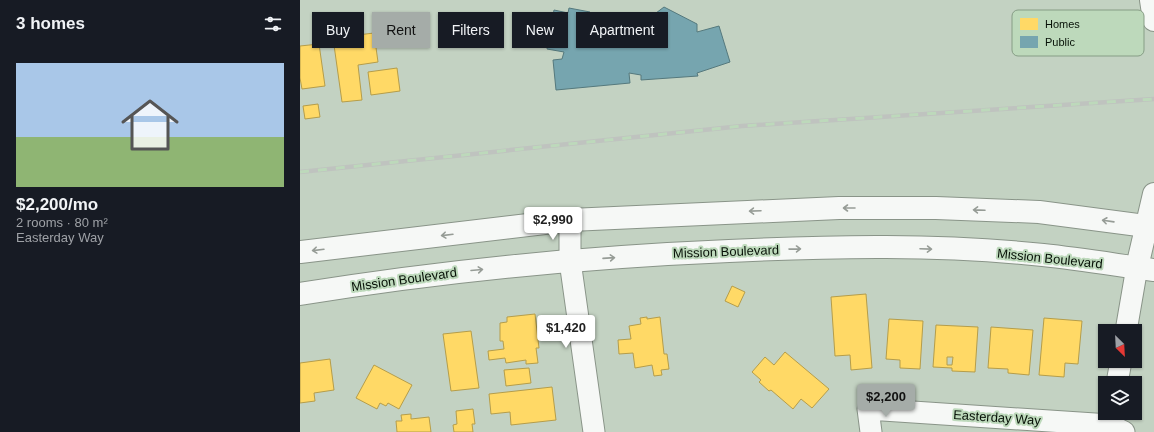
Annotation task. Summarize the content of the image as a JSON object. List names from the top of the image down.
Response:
{
  "streets": {
    "main road": ["Mission Boulevard"],
    "street": ["Easterday Way"]
  },
  "legend": ["Homes", "Public"],
  "north": "bottom right",
  "page": {
    "heading": "3 homes",
    "chip": [
      "Buy",
      "Rent",
      "Filters",
      "New",
      "Apartment"
    ],
    "list": [
      {
        "name": "$2,200/mo",
        "note": "2 rooms · 80 m² · Easterday Way"
      }
    ],
    "price": ["$2,990", "$1,420", "$2,200"]
  }
}
